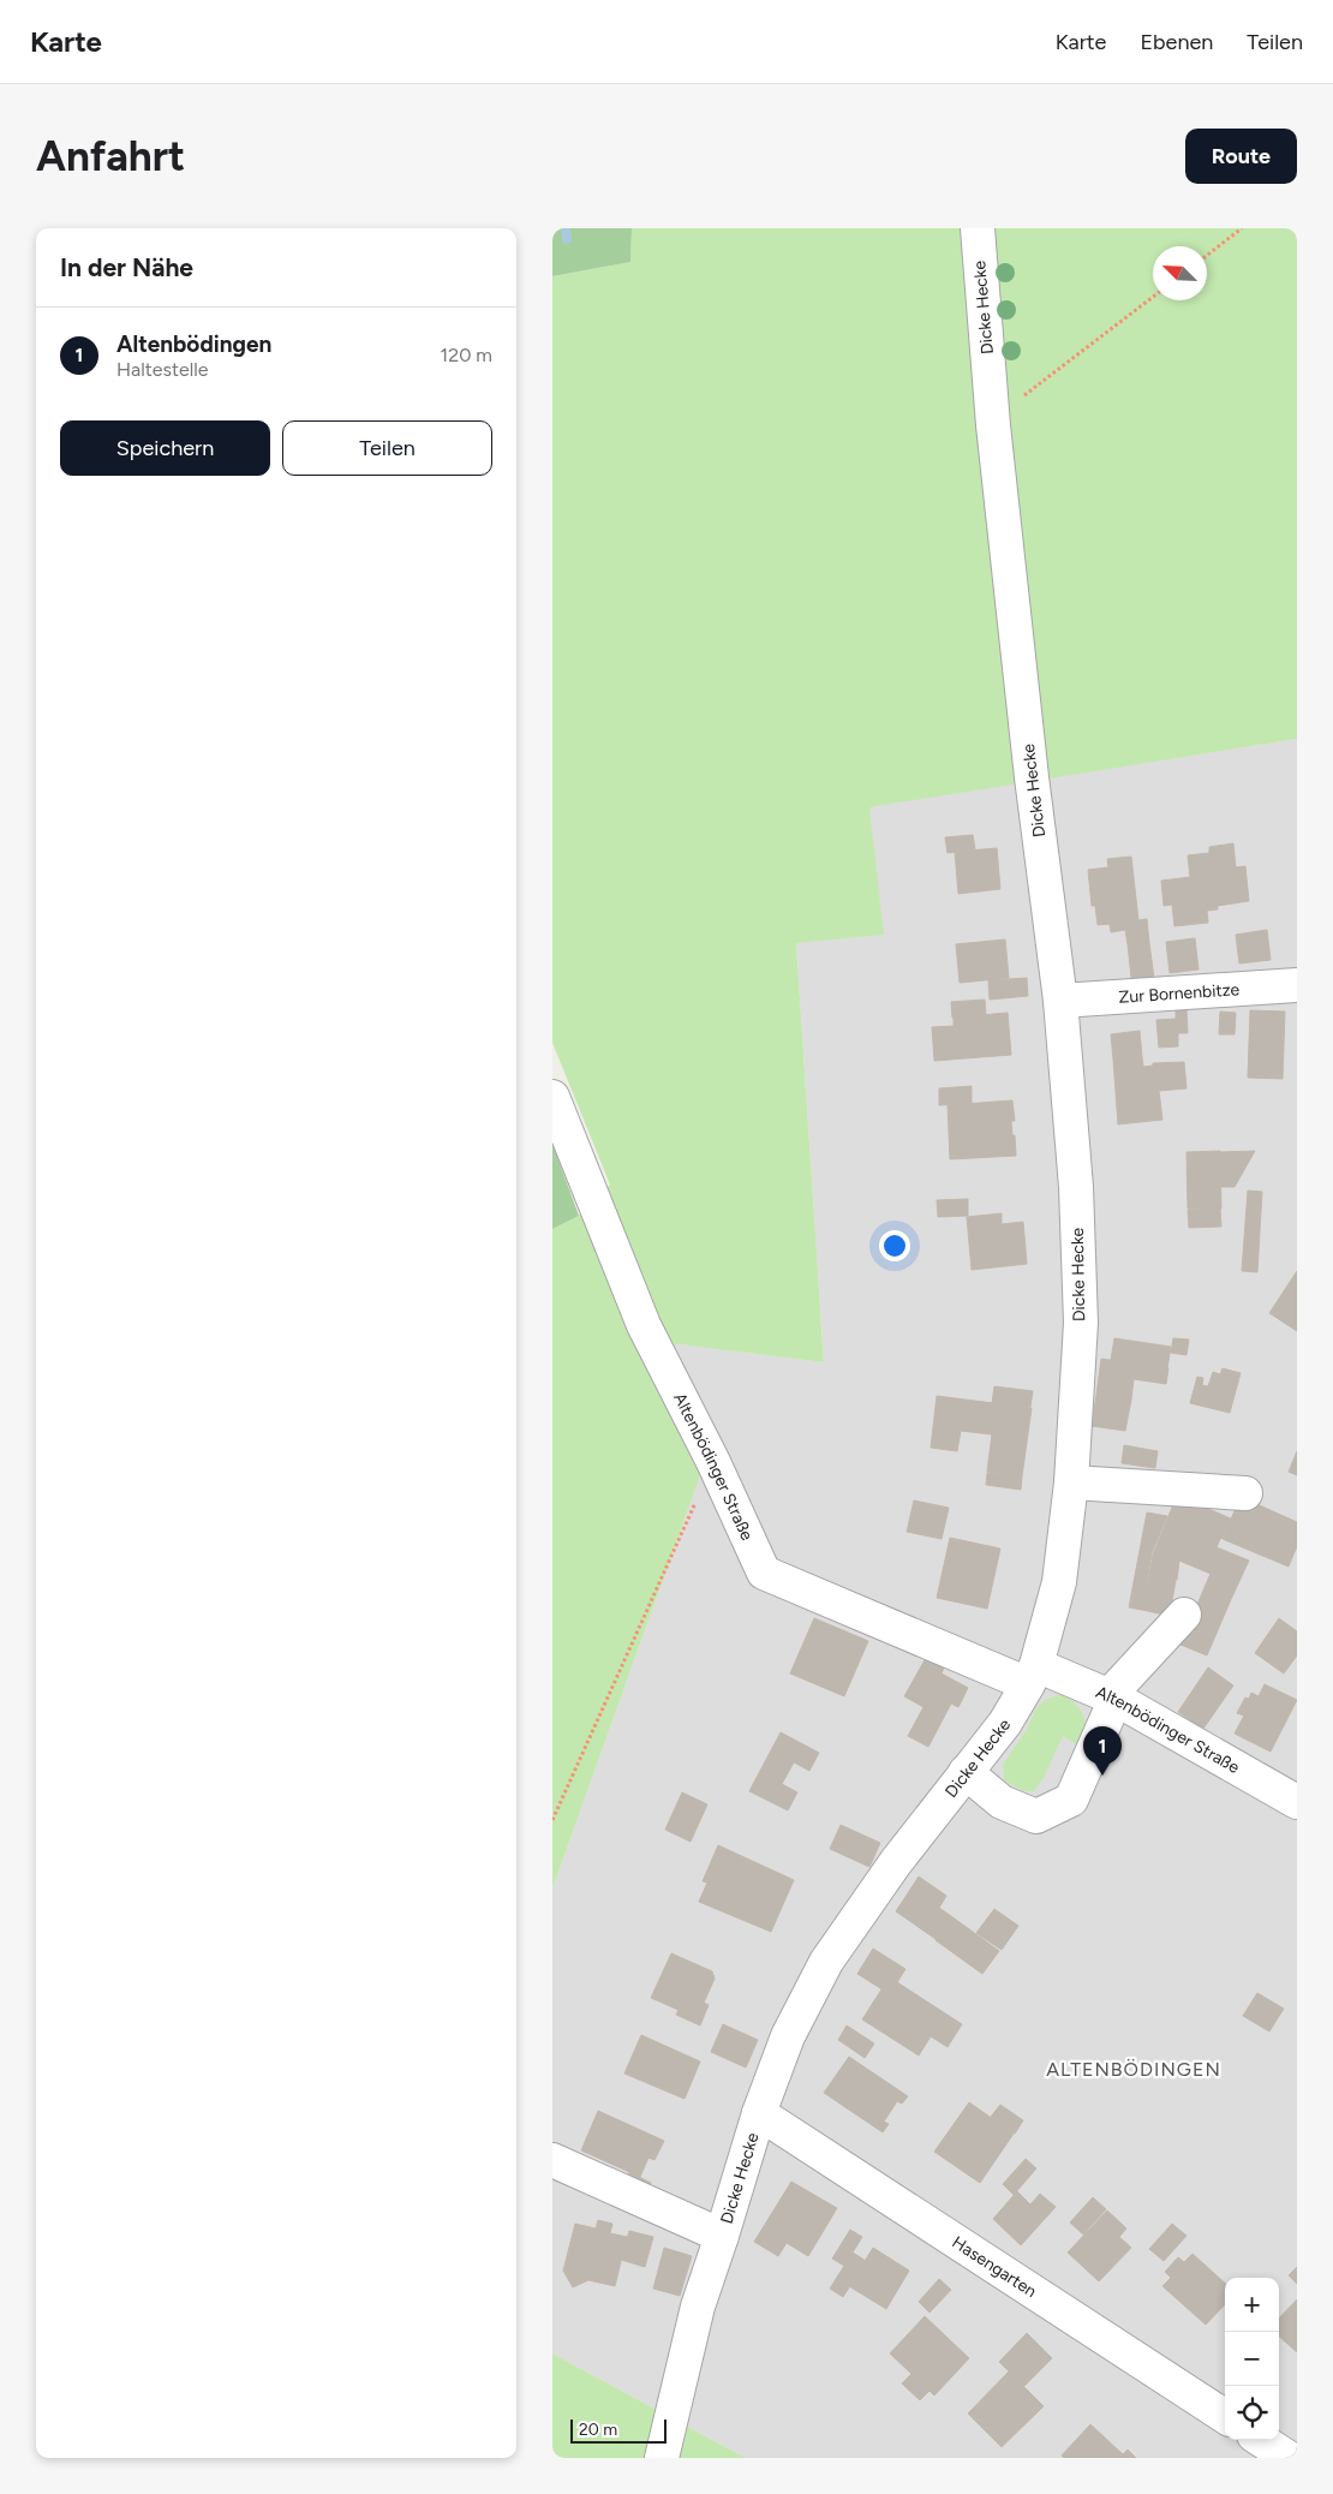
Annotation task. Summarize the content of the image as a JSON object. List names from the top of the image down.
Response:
{
  "streets": {
    "street": [
      "Dicke Hecke",
      "Zur Bornenbitze",
      "Altenbödinger Straße",
      "Hasengarten"
    ]
  },
  "crossings": [
    ["Dicke Hecke", "Zur Bornenbitze"],
    ["Dicke Hecke", "Altenbödinger Straße"],
    ["Dicke Hecke", "Hasengarten"]
  ],
  "districts": ["ALTENBÖDINGEN"],
  "scale_bar": "20 m",
  "north": "top left",
  "page": {
    "header": "Karte",
    "nav": ["Karte", "Ebenen", "Teilen"],
    "buttons": [
      "Route",
      ["Speichern", "Teilen"]
    ],
    "title": "Anfahrt",
    "heading": "In der Nähe",
    "list": [
      {
        "mark": "1",
        "name": "Altenbödingen",
        "note": "Haltestelle",
        "value": "120 m"
      }
    ],
    "pins": "1",
    "map_buttons": ["+", "−"],
    "scale": "20 m"
  }
}
